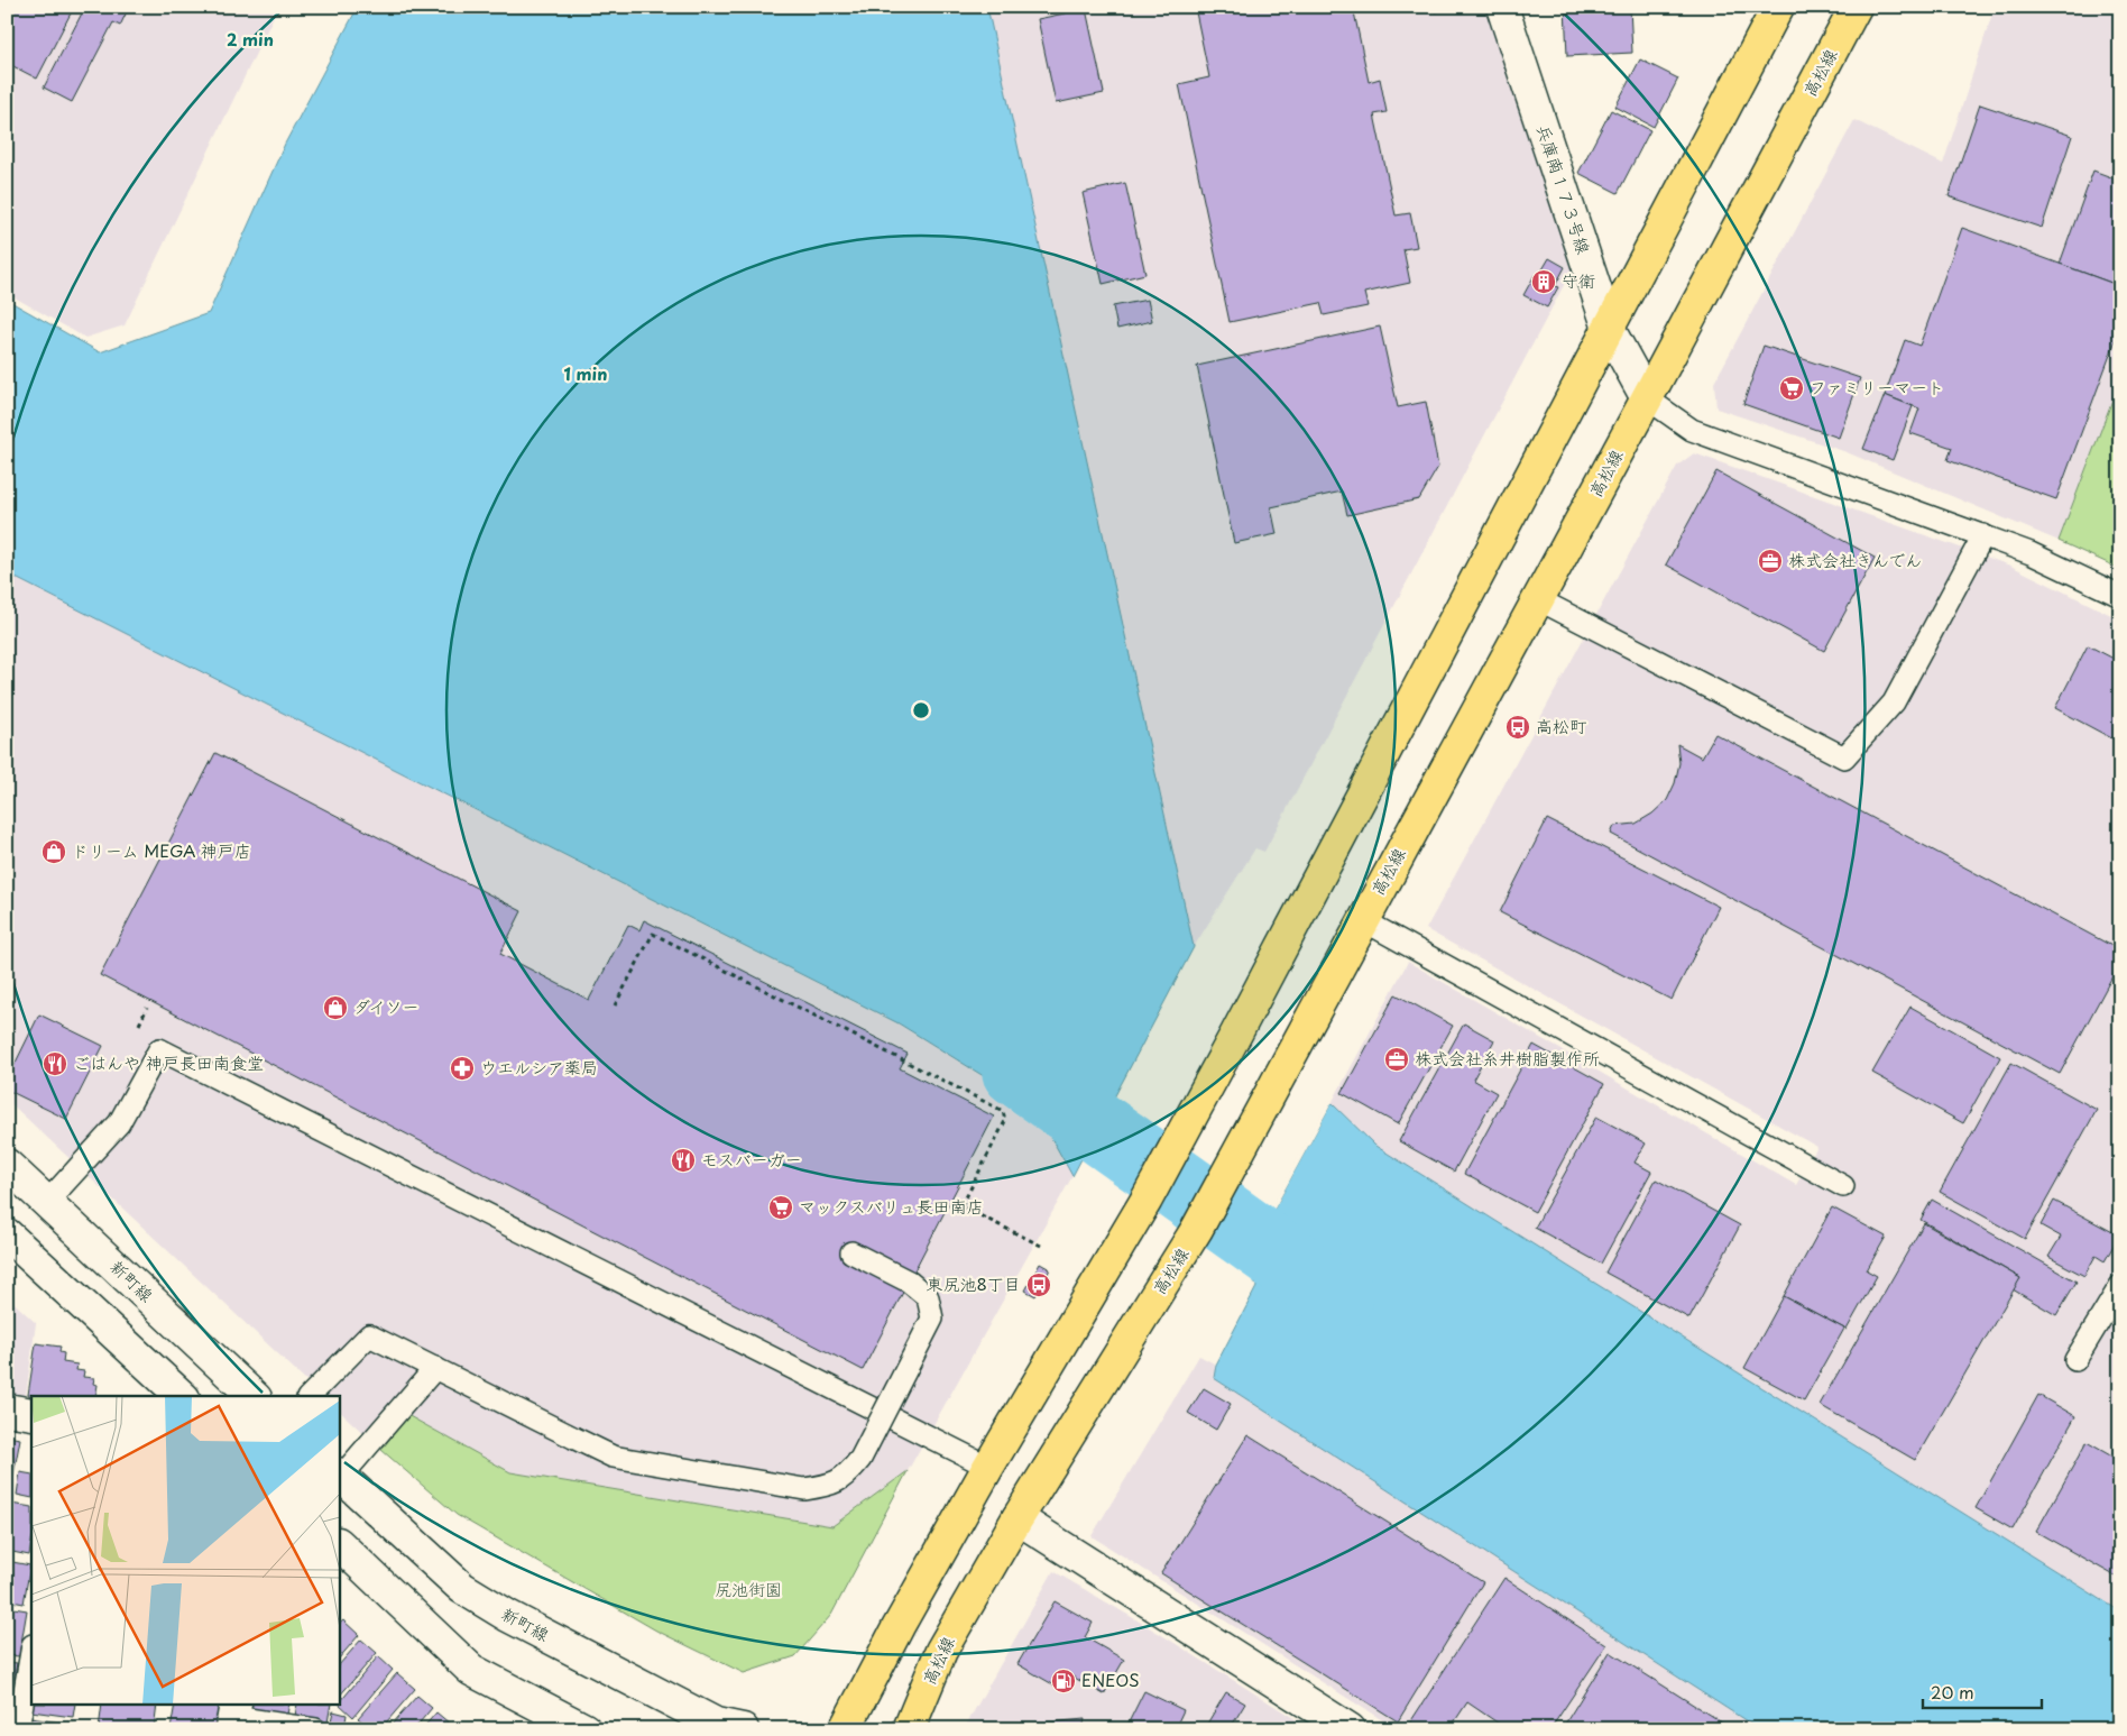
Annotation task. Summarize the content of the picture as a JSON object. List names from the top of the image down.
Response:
{
  "streets": {
    "main road": ["高松線"],
    "street": ["兵庫南１７３号線", "新町線"]
  },
  "crossings": [
    ["高松線", "兵庫南１７３号線"]
  ],
  "parks": ["尻池街園"],
  "places": {
    "building": ["守衛"],
    "supermarket": ["ファミリーマート", "マックスバリュ長田南店"],
    "office": ["株式会社きんでん", "株式会社糸井樹脂製作所"],
    "bus stop": ["高松町", "東尻池8丁目"],
    "shop": ["ドリーム MEGA 神戸店", "ダイソー"],
    "restaurant": ["ごはんや 神戸長田南食堂", "モスバーガー"],
    "pharmacy": ["ウエルシア薬局"],
    "fuel station": ["ENEOS"]
  },
  "scale_bar": "20 m",
  "rings": ["2 min", "1 min"]
}
